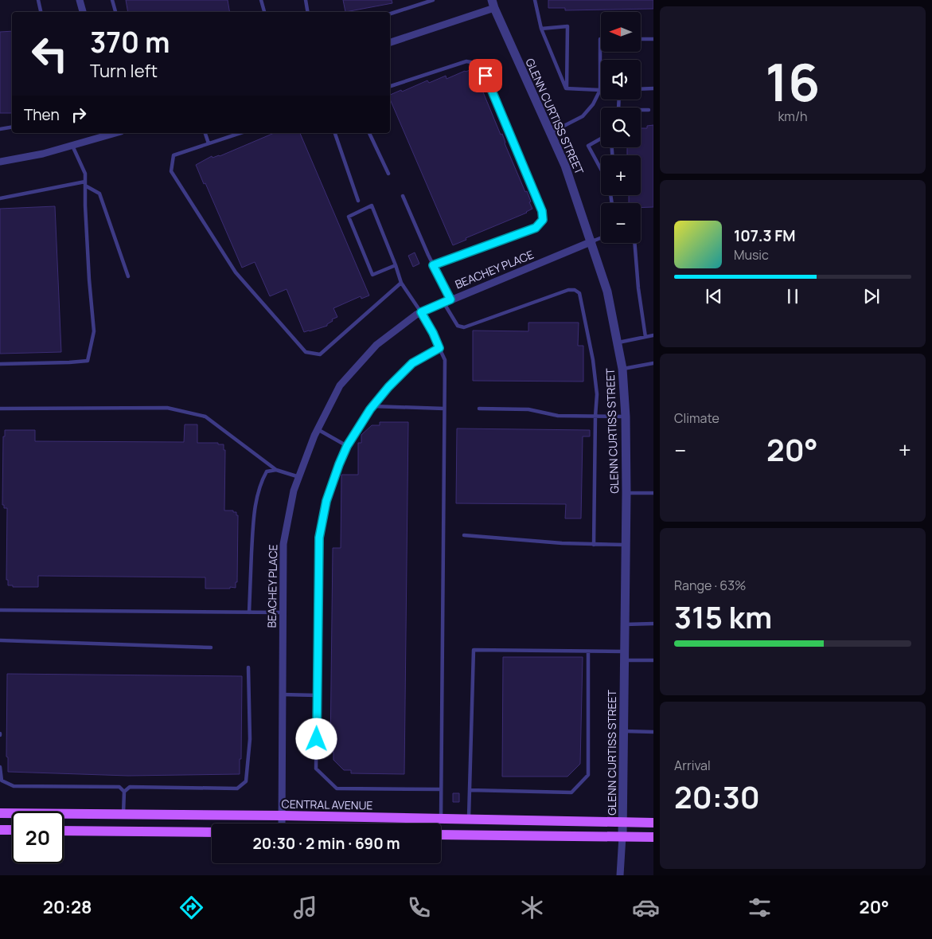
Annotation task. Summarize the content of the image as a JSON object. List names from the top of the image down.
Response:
{
  "streets": {
    "main road": ["CENTRAL AVENUE"],
    "street": ["GLENN CURTISS STREET", "BEACHEY PLACE"]
  },
  "crossings": [
    ["GLENN CURTISS STREET", "BEACHEY PLACE"],
    ["GLENN CURTISS STREET", "CENTRAL AVENUE"],
    ["BEACHEY PLACE", "CENTRAL AVENUE"]
  ],
  "north": "left",
  "page": {
    "tile": [
      ["16", "km/h"],
      "Climate",
      ["Range · 63%", "315 km"],
      ["Arrival", "20:30"]
    ],
    "map_buttons": ["+", "−"],
    "turn": ["370 m", "Turn left"],
    "then": "Then",
    "song": ["107.3 FM", "Music"],
    "heat": ["−", "20°", "+"],
    "limit": "20",
    "trip": "20:30 · 2 min · 690 m",
    "tabs": ["20:28", "20°"]
  }
}
